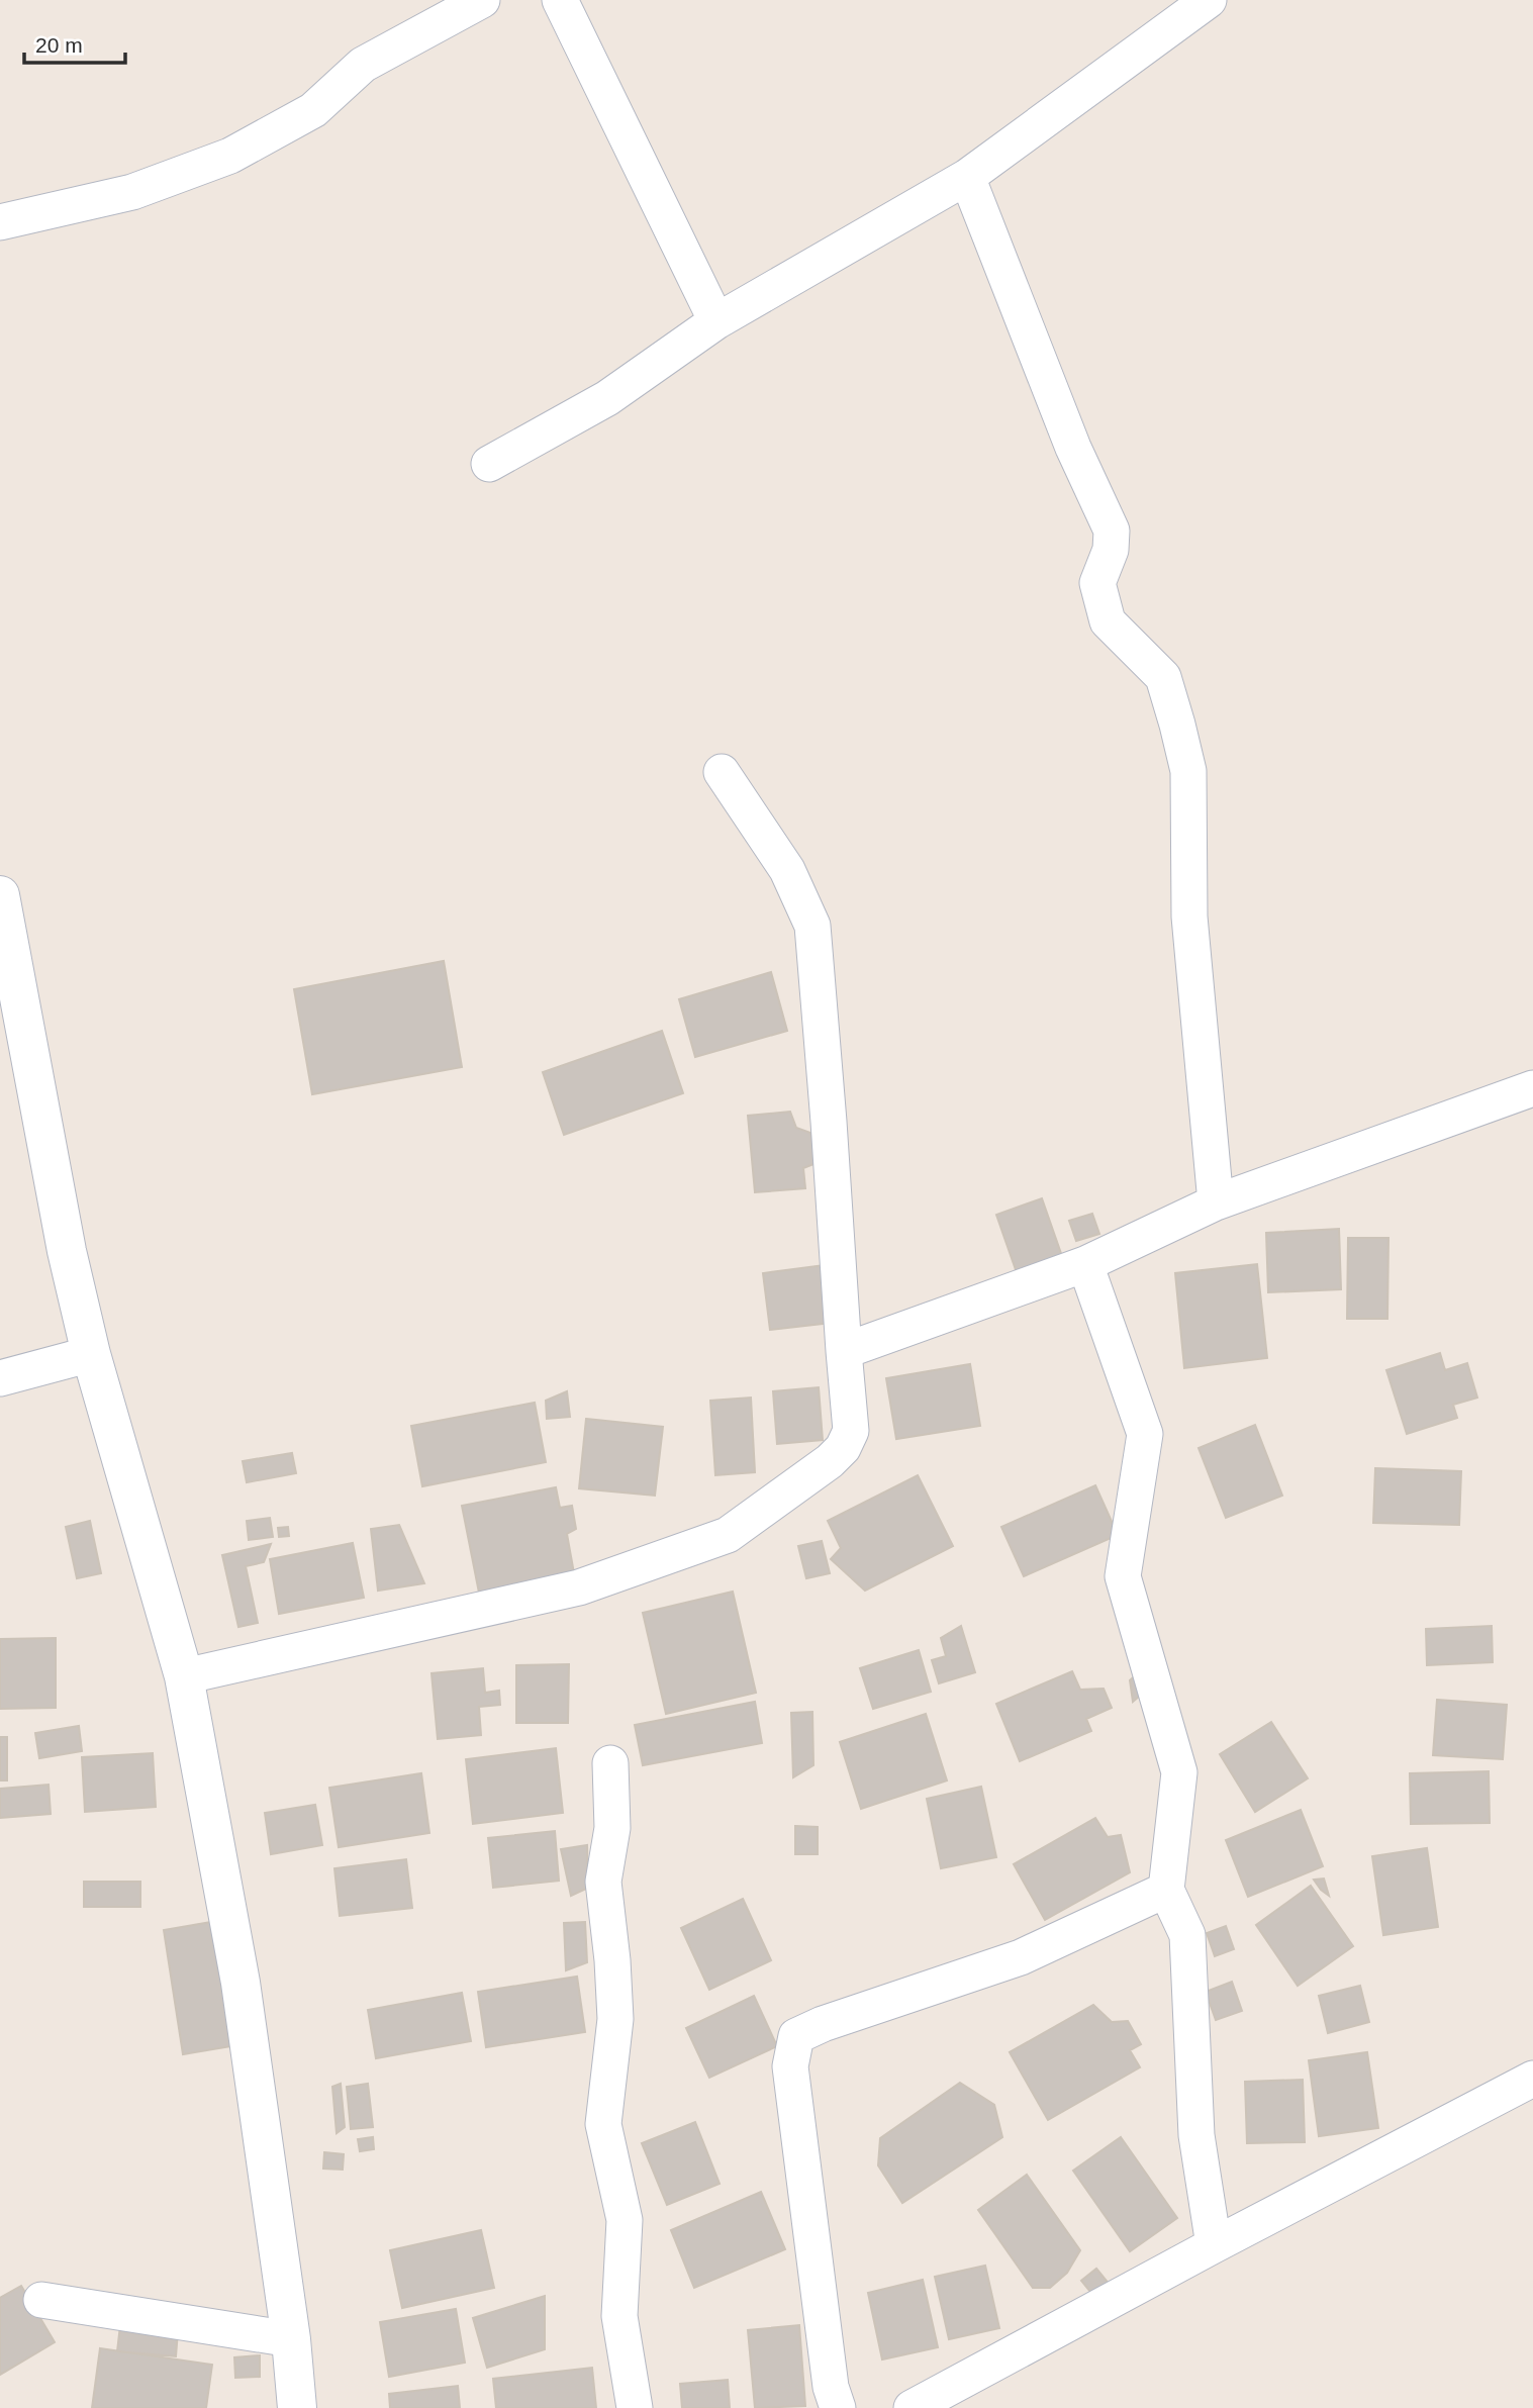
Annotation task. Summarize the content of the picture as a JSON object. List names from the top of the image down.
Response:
{
  "scale_bar": "20 m"
}
